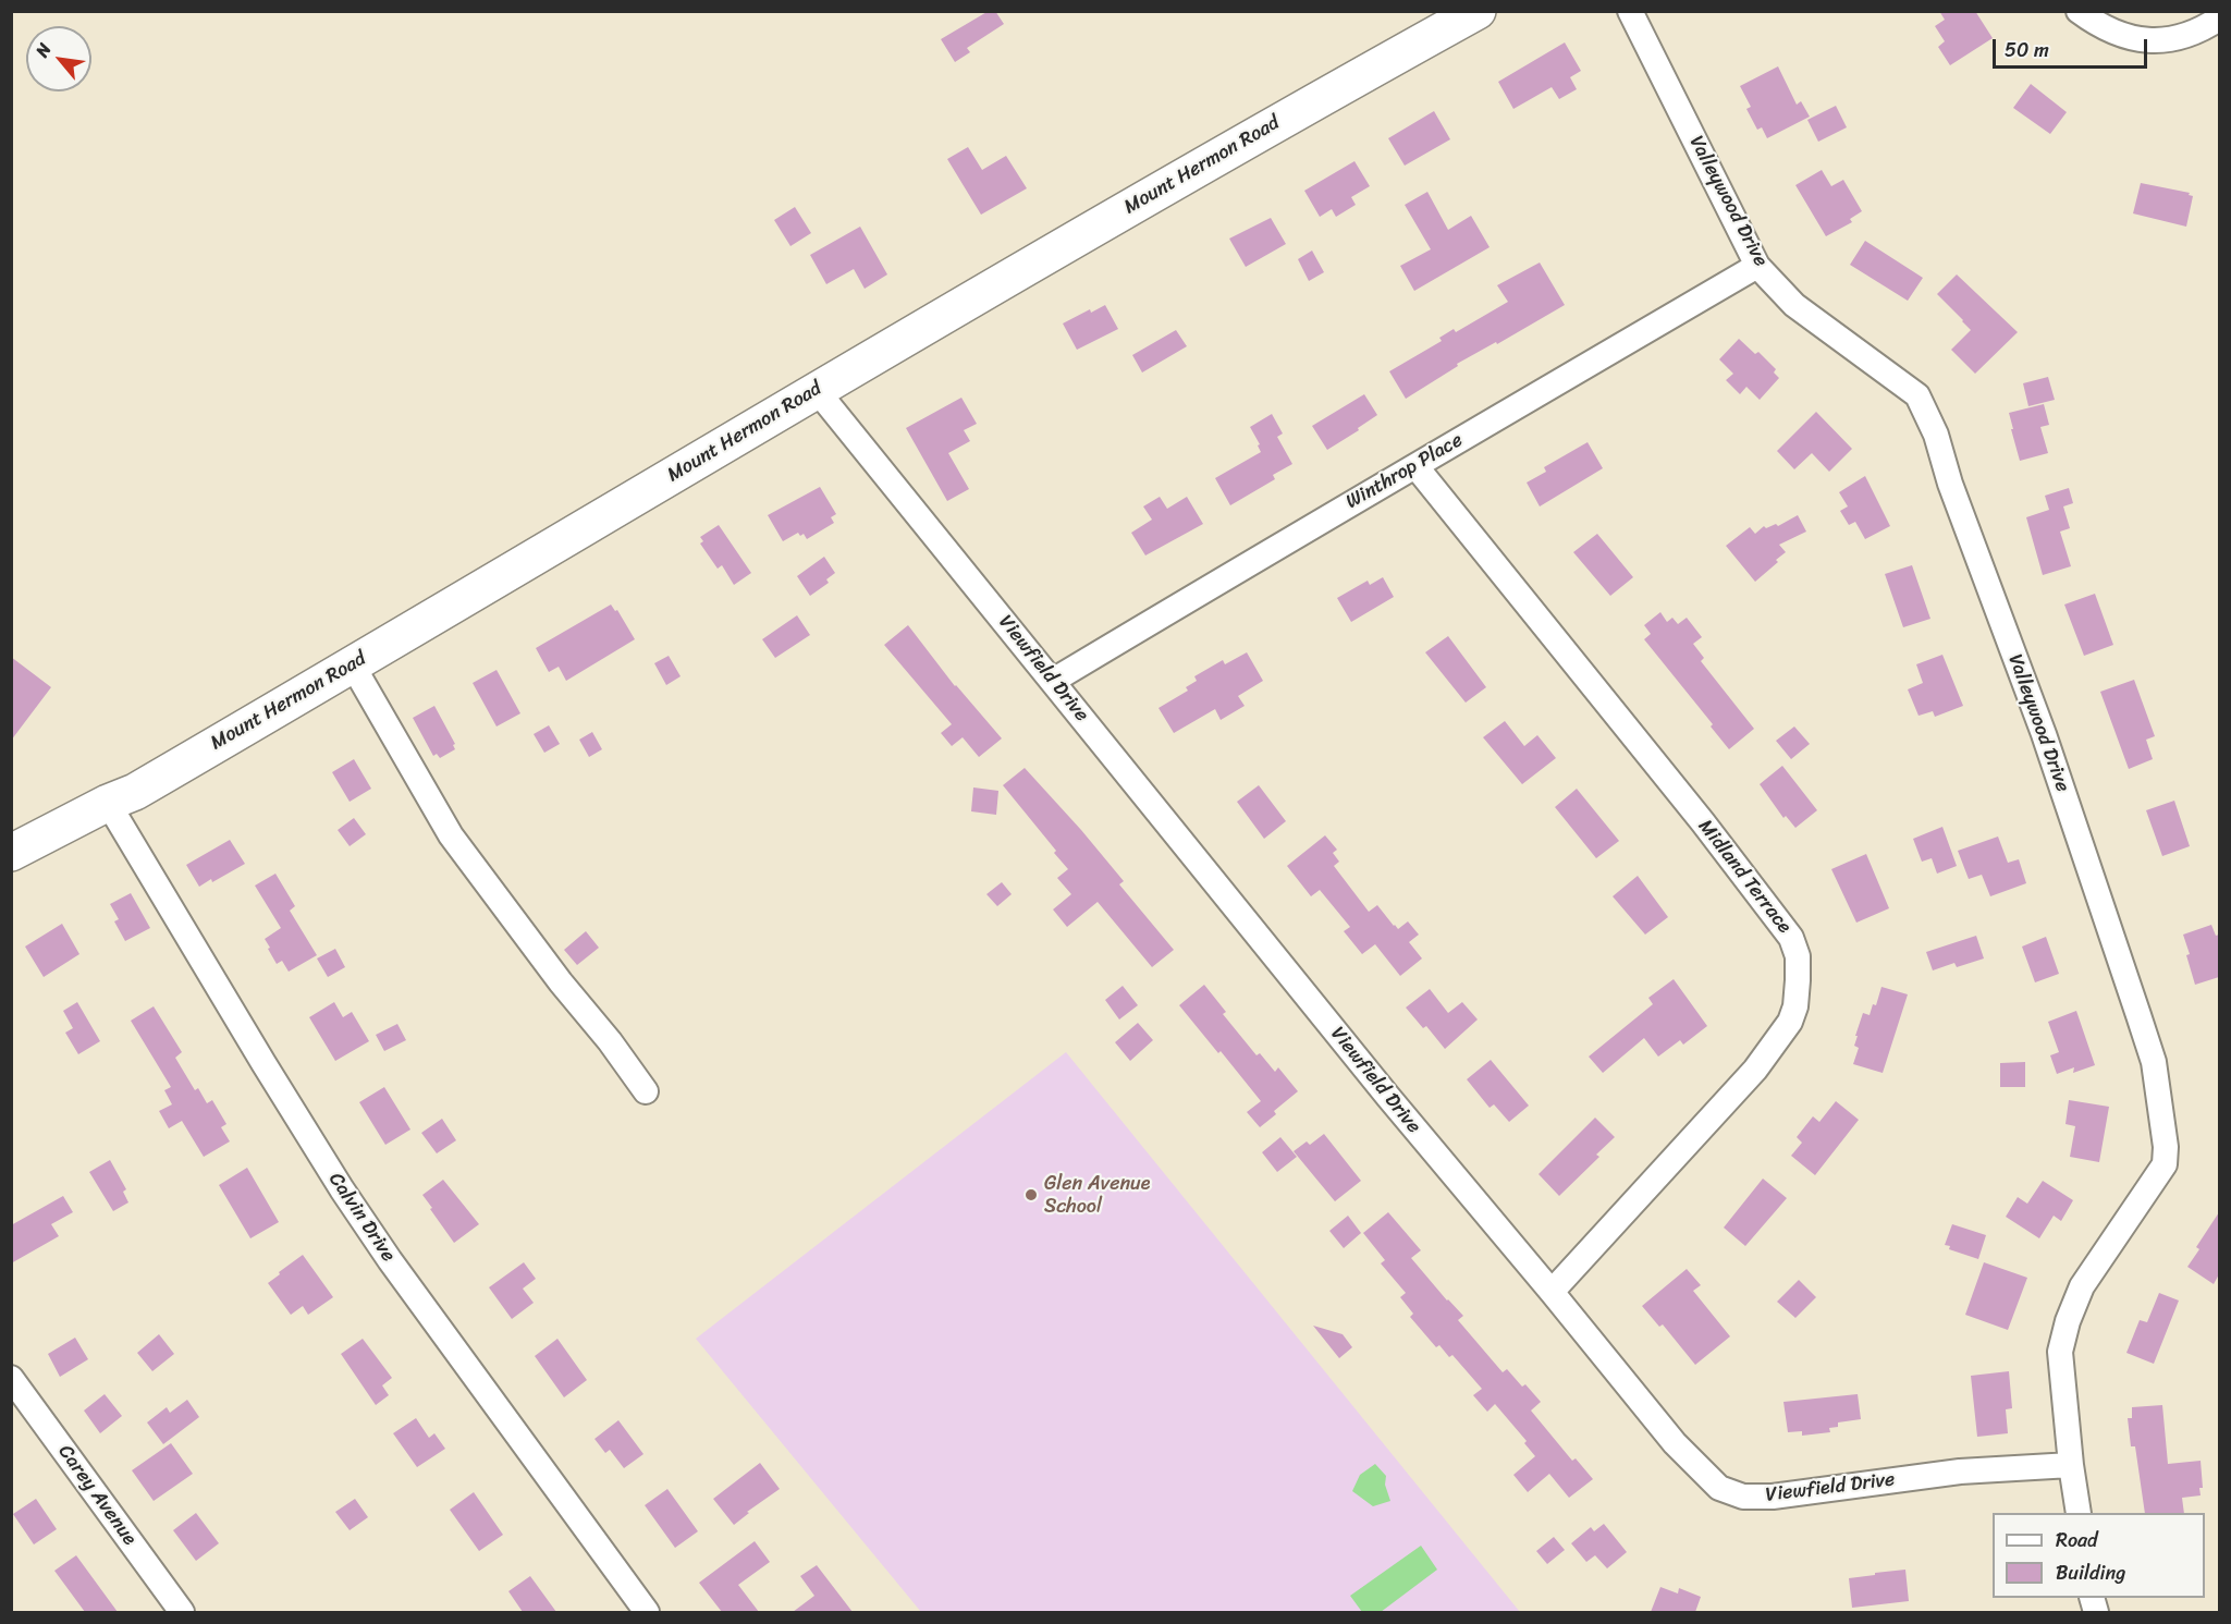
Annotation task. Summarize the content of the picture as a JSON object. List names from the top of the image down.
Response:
{
  "streets": {
    "main road": ["Mount Hermon Road"],
    "street": [
      "Valleywood Drive",
      "Winthrop Place",
      "Viewfield Drive",
      "Midland Terrace",
      "Calvin Drive",
      "Carey Avenue"
    ]
  },
  "crossings": [
    ["Mount Hermon Road", "Viewfield Drive"],
    ["Mount Hermon Road", "Calvin Drive"],
    ["Valleywood Drive", "Winthrop Place"],
    ["Valleywood Drive", "Viewfield Drive"],
    ["Winthrop Place", "Viewfield Drive"],
    ["Winthrop Place", "Midland Terrace"],
    ["Viewfield Drive", "Midland Terrace"]
  ],
  "places": ["Glen Avenue School"],
  "legend": ["Road", "Building"],
  "scale_bar": "50 m",
  "north": "top left"
}
